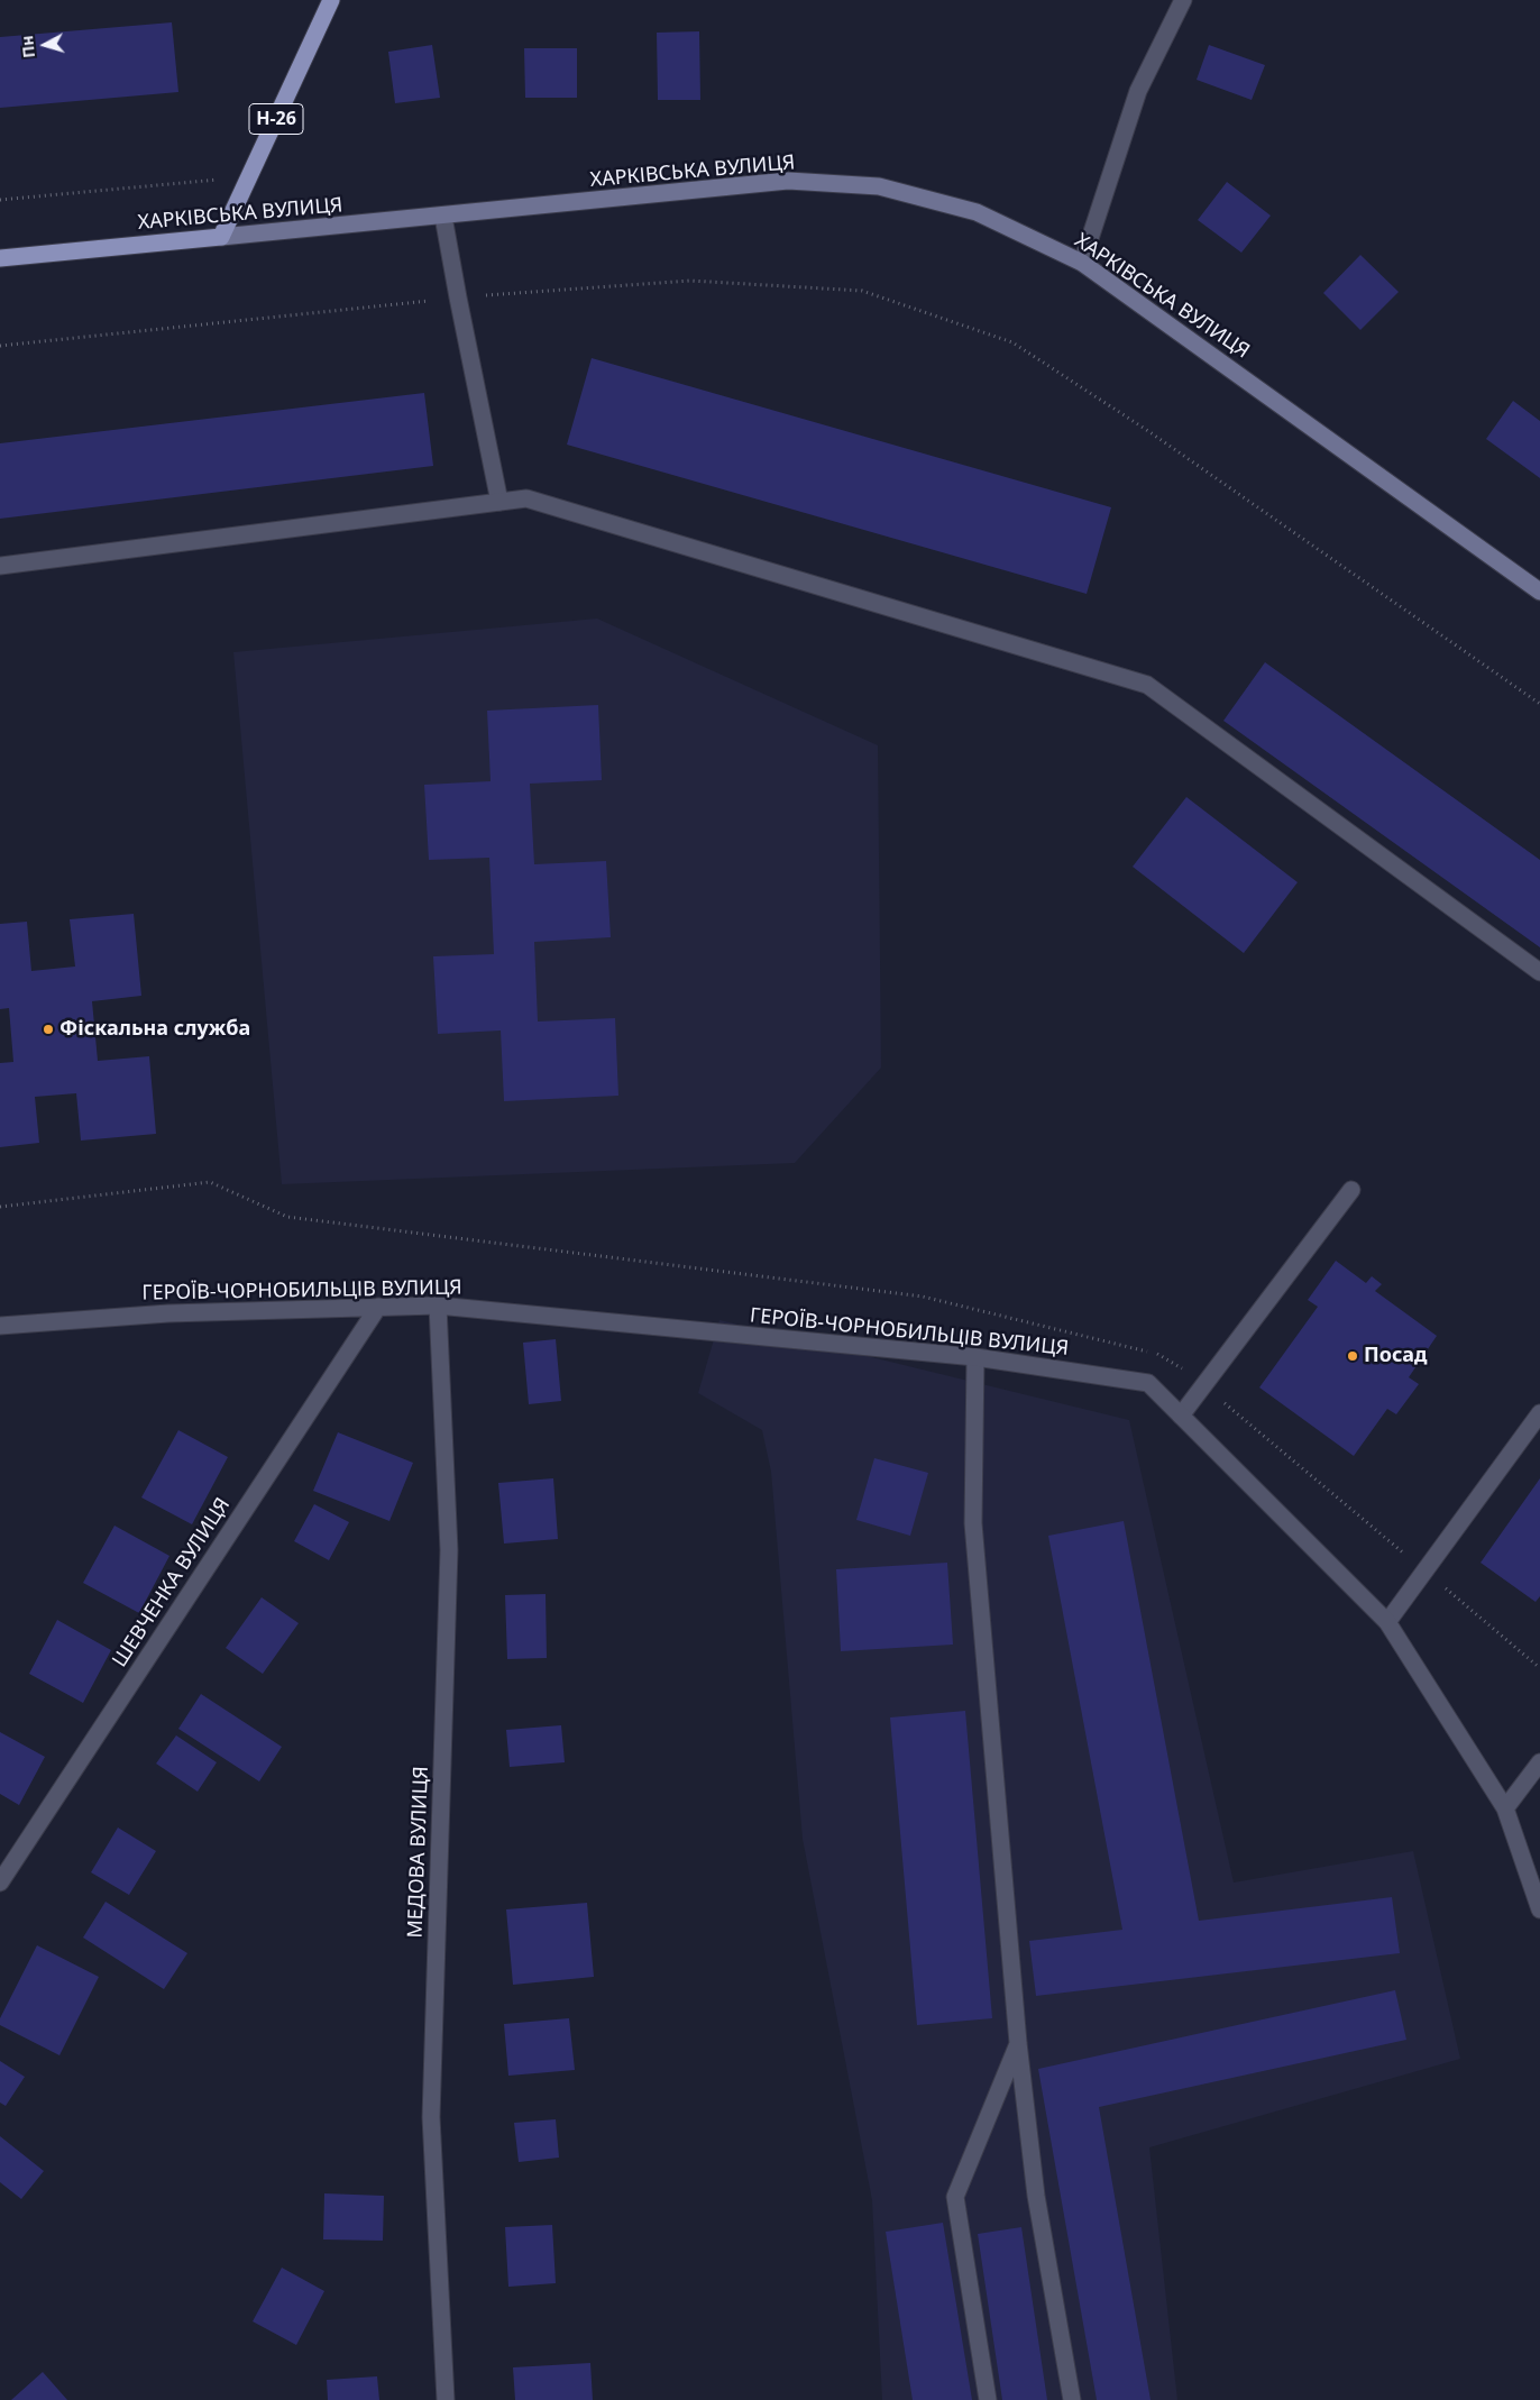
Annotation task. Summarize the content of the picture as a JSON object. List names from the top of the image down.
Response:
{
  "streets": {
    "main road": ["Н-26", "ХАРКІВСЬКА ВУЛИЦЯ"],
    "street": ["ГЕРОЇВ-ЧОРНОБИЛЬЦІВ ВУЛИЦЯ", "ШЕВЧЕНКА ВУЛИЦЯ", "МЕДОВА ВУЛИЦЯ"]
  },
  "crossings": [
    ["Н-26", "ХАРКІВСЬКА ВУЛИЦЯ"],
    ["ГЕРОЇВ-ЧОРНОБИЛЬЦІВ ВУЛИЦЯ", "ШЕВЧЕНКА ВУЛИЦЯ"],
    ["ГЕРОЇВ-ЧОРНОБИЛЬЦІВ ВУЛИЦЯ", "МЕДОВА ВУЛИЦЯ"]
  ],
  "places": ["Фіскальна служба", "Посад"],
  "north": "left"
}
